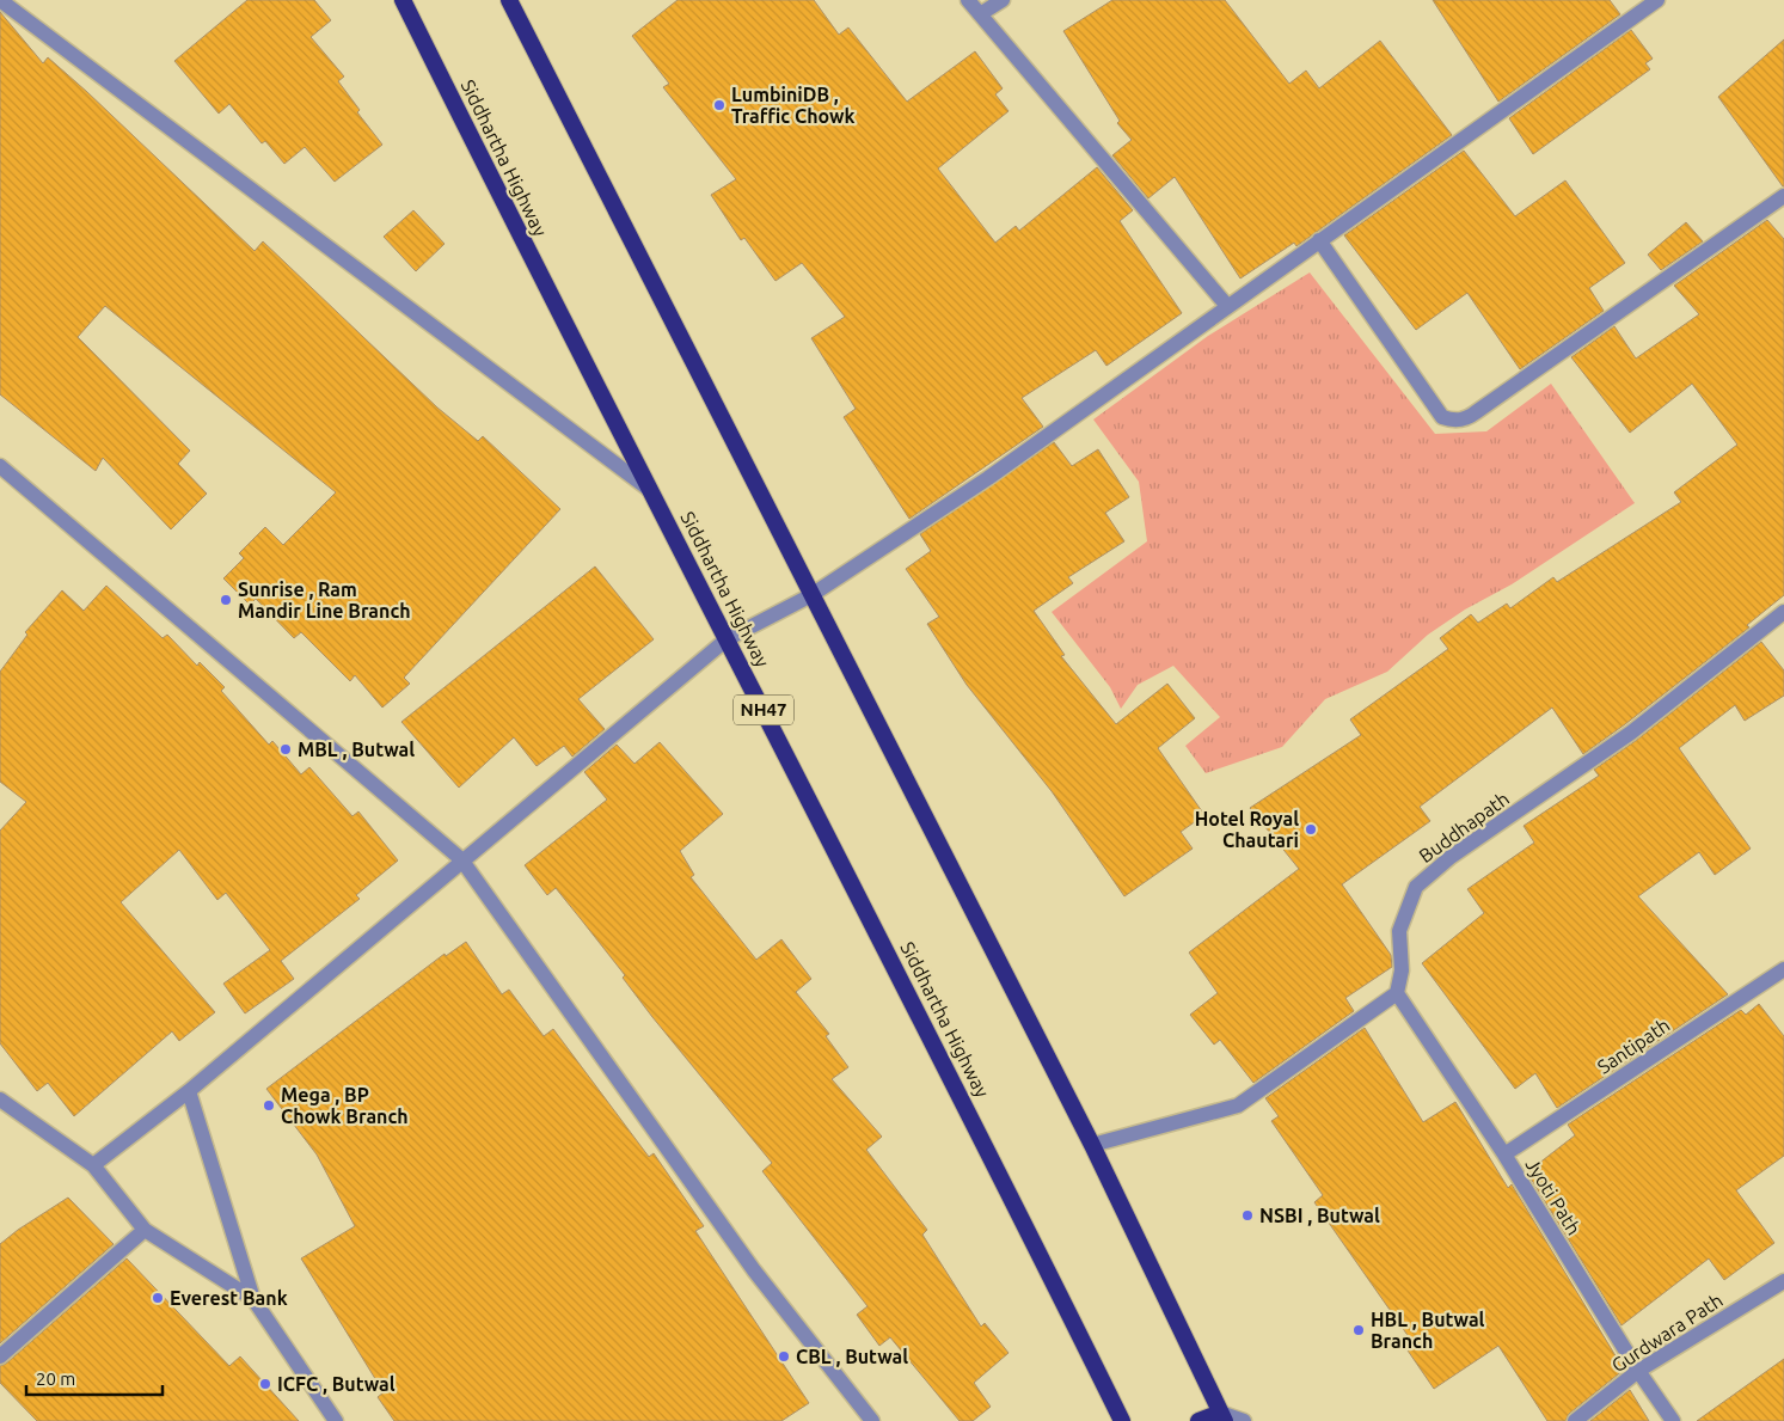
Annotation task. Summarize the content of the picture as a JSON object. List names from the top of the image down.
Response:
{
  "streets": {
    "highway": ["Siddhartha Highway", "NH47"],
    "street": [
      "Buddhapath",
      "Santipath",
      "Jyoti Path",
      "Gurdwara Path"
    ]
  },
  "crossings": [
    ["Buddhapath", "Jyoti Path"],
    ["Santipath", "Jyoti Path"],
    ["Jyoti Path", "Gurdwara Path"]
  ],
  "places": [
    "LumbiniDB , Traffic Chowk",
    "Sunrise , Ram Mandir Line Branch",
    "MBL , Butwal",
    "Hotel Royal Chautari",
    "Mega , BP Chowk Branch",
    "NSBI , Butwal",
    "Everest Bank",
    "HBL , Butwal Branch",
    "CBL , Butwal",
    "ICFC , Butwal"
  ],
  "scale_bar": "20 m"
}
